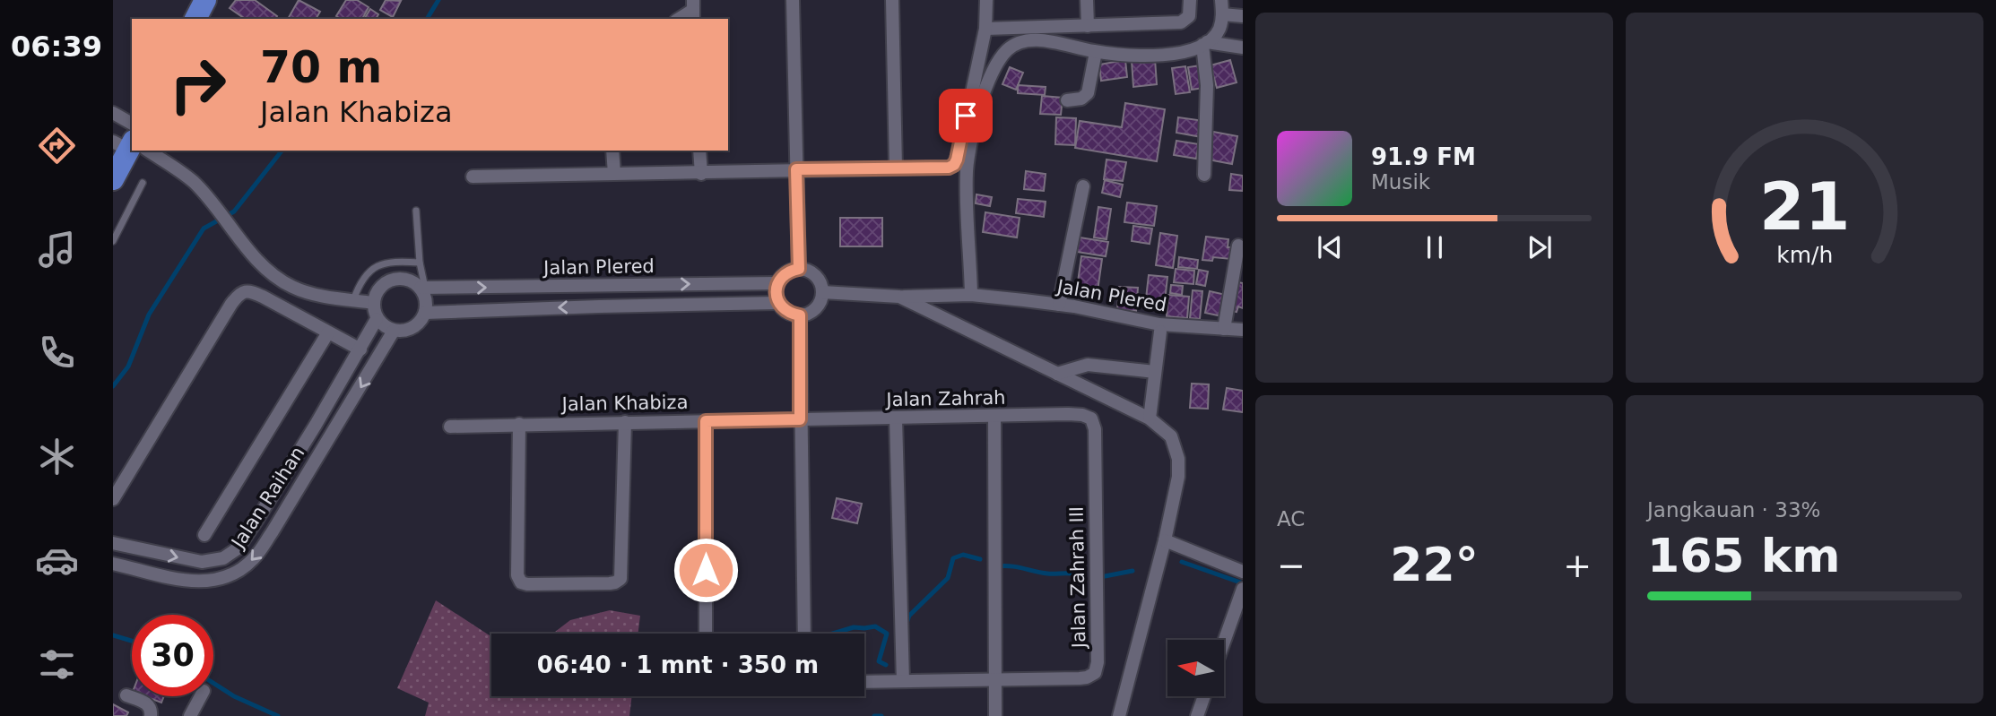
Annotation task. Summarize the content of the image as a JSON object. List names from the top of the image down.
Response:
{
  "streets": {
    "street": [
      "Jalan Plered",
      "Jalan Zahrah",
      "Jalan Khabiza",
      "Jalan Raihan",
      "Jalan Zahrah III"
    ]
  },
  "crossings": [
    ["Jalan Plered", "Jalan Raihan"],
    ["Jalan Zahrah", "Jalan Khabiza"],
    ["Jalan Zahrah", "Jalan Zahrah III"]
  ],
  "north": "left",
  "page": {
    "tabs": "06:39",
    "turn": ["70 m", "Jalan Khabiza"],
    "song": ["91.9 FM", "Musik"],
    "tile": [
      "AC",
      ["Jangkauan · 33%", "165 km"]
    ],
    "heat": ["−", "22°", "+"],
    "limit": "30",
    "trip": "06:40 · 1 mnt · 350 m",
    "gauge": ["21", "km/h"]
  }
}
